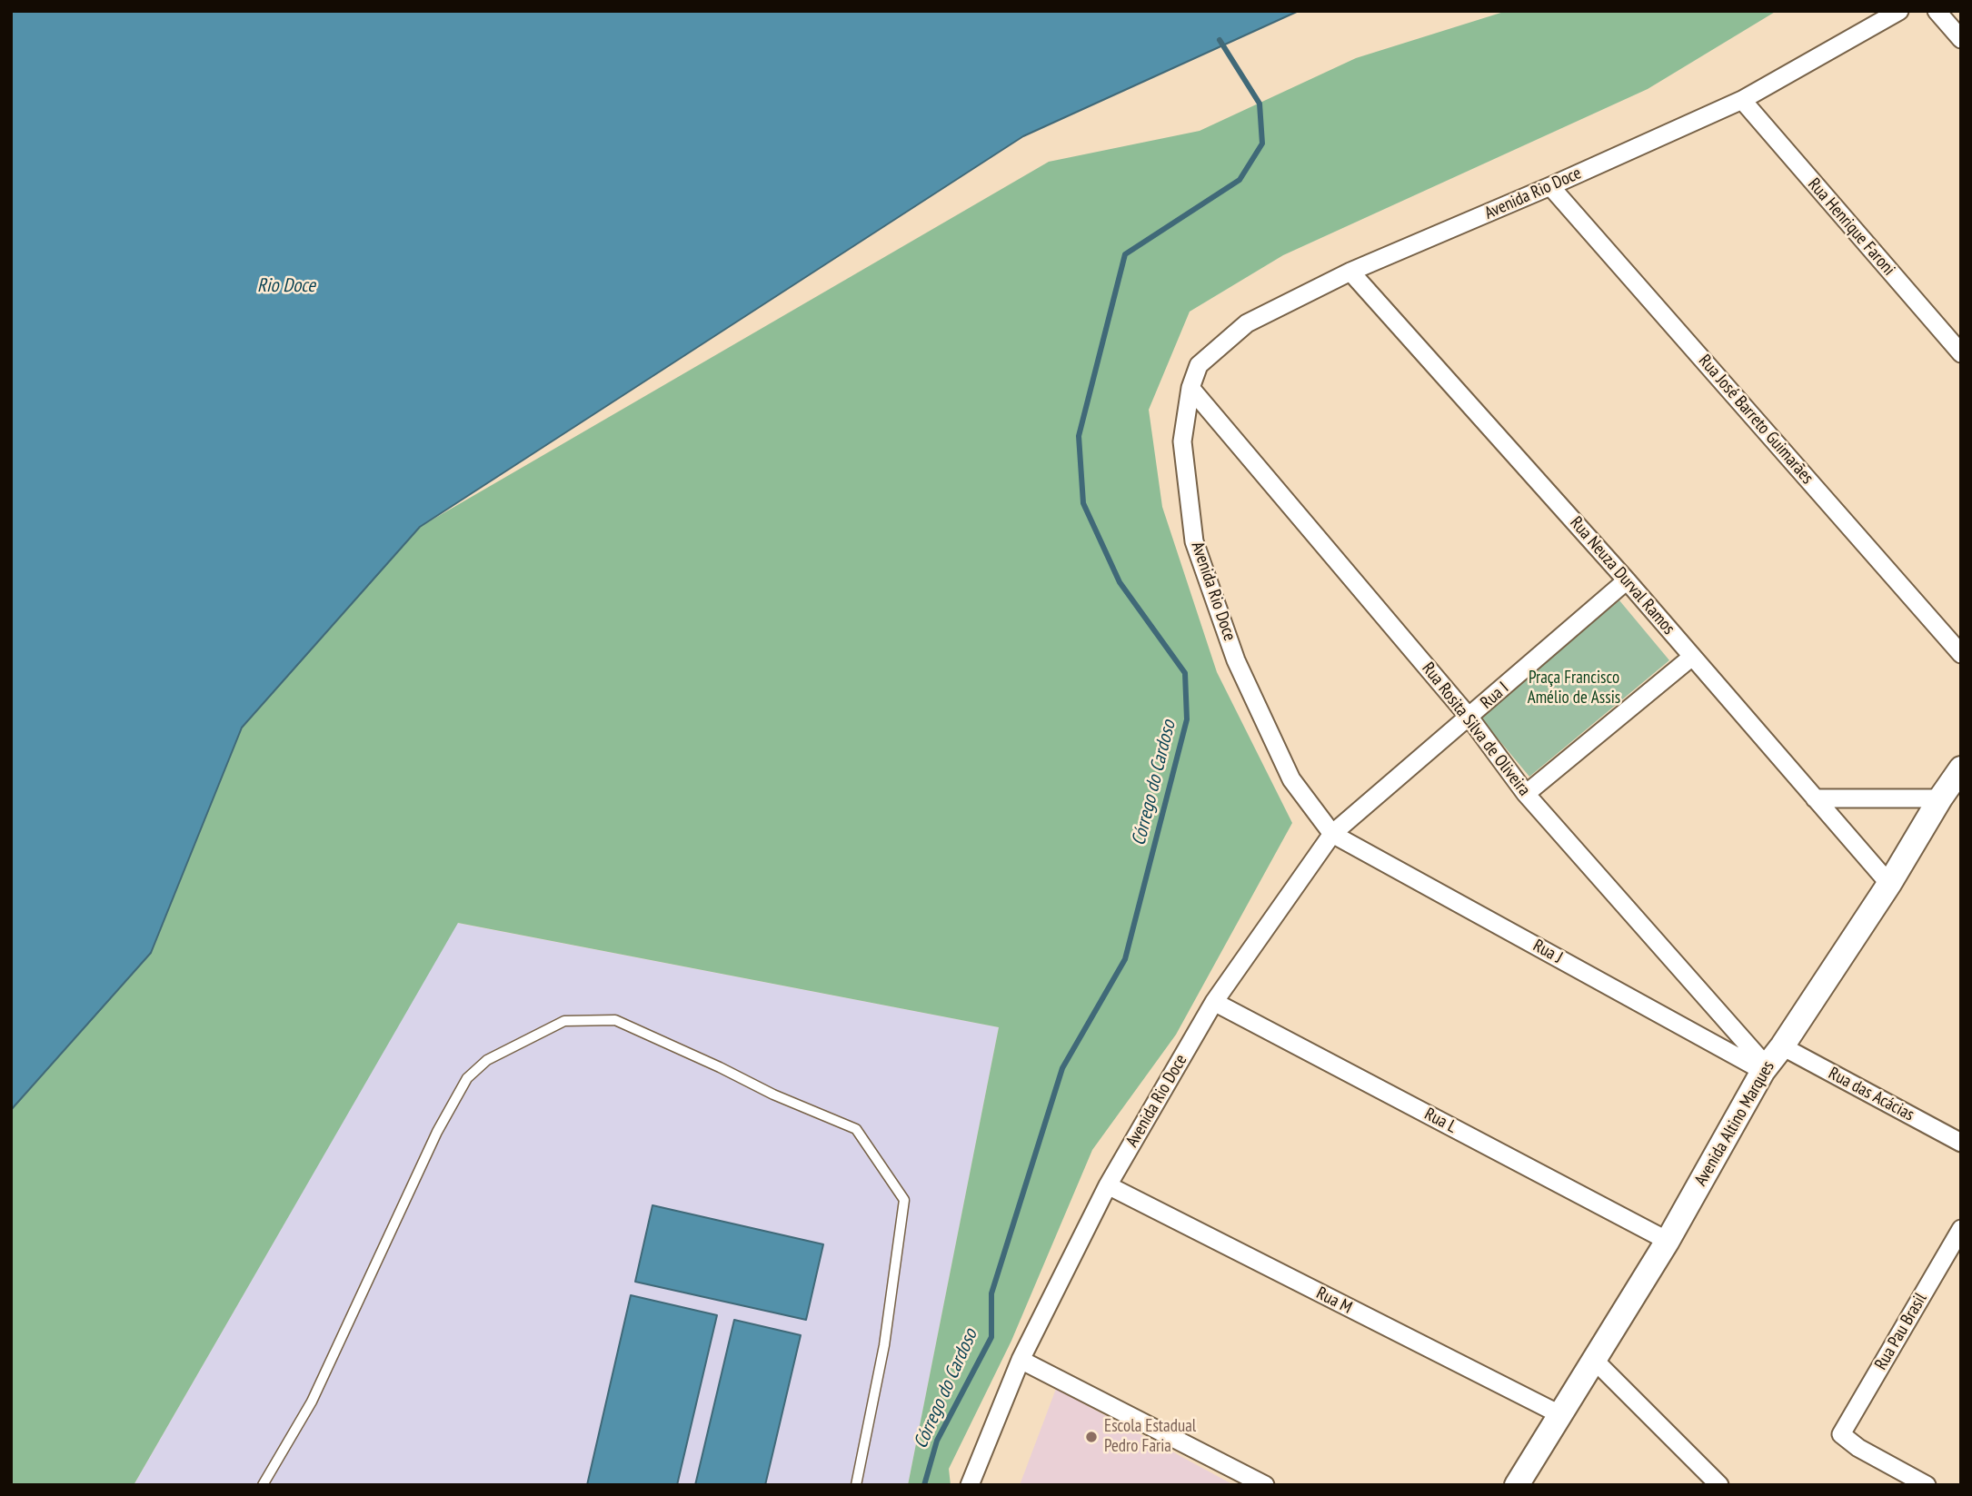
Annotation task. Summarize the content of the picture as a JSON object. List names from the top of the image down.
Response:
{
  "streets": {
    "main road": ["Avenida Altino Marques"],
    "street": [
      "Avenida Rio Doce",
      "Rua Henrique Faroni",
      "Rua José Barreto Guimarães",
      "Rua Neuza Durval Ramos",
      "Rua I",
      "Rua Rosita Silva de Oliveira",
      "Rua J",
      "Rua das Acácias",
      "Rua L",
      "Rua M",
      "Rua Pau Brasil"
    ]
  },
  "crossings": [
    ["Avenida Rio Doce", "Rua Henrique Faroni"],
    ["Avenida Rio Doce", "Rua José Barreto Guimarães"],
    ["Avenida Rio Doce", "Rua Neuza Durval Ramos"],
    ["Avenida Rio Doce", "Rua I"],
    ["Avenida Rio Doce", "Rua Rosita Silva de Oliveira"],
    ["Avenida Rio Doce", "Rua J"],
    ["Avenida Rio Doce", "Rua L"],
    ["Avenida Rio Doce", "Rua M"],
    ["Rua Neuza Durval Ramos", "Rua I"],
    ["Rua Neuza Durval Ramos", "Avenida Altino Marques"],
    ["Rua I", "Rua Rosita Silva de Oliveira"],
    ["Rua I", "Rua J"],
    ["Rua Rosita Silva de Oliveira", "Rua J"],
    ["Rua Rosita Silva de Oliveira", "Avenida Altino Marques"],
    ["Rua J", "Avenida Altino Marques"],
    ["Rua das Acácias", "Avenida Altino Marques"],
    ["Rua L", "Avenida Altino Marques"],
    ["Avenida Altino Marques", "Rua M"]
  ],
  "water": ["Rio Doce", "Córrego do Cardoso"],
  "parks": ["Praça Francisco Amélio de Assis"],
  "places": ["Escola Estadual Pedro Faria"]
}
